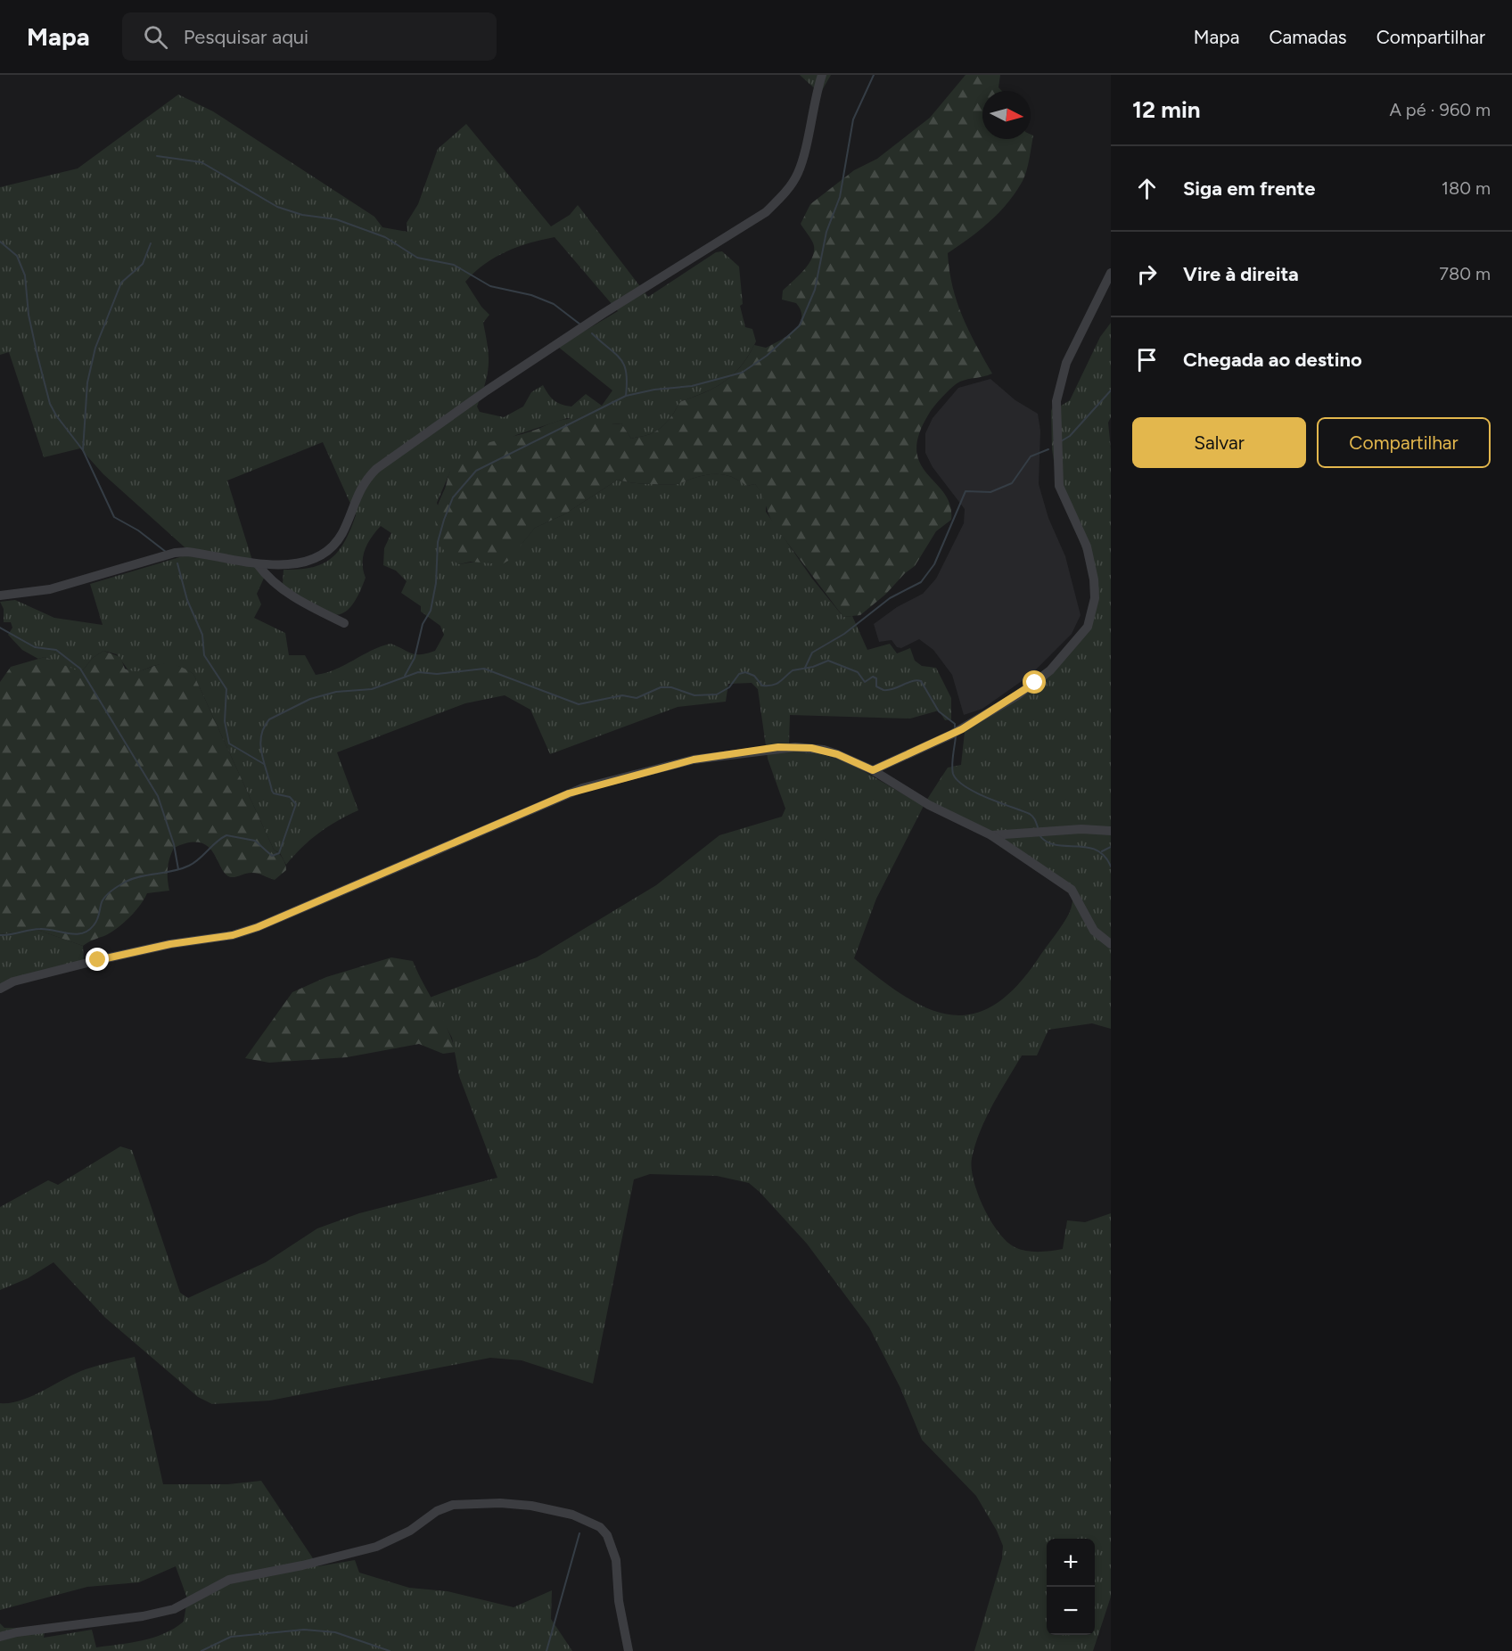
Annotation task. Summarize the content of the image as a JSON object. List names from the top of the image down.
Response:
{
  "north": "right",
  "page": {
    "header": "Mapa",
    "search": "Pesquisar aqui",
    "nav": ["Mapa", "Camadas", "Compartilhar"],
    "heading": ["12 min", "A pé · 960 m"],
    "list": [
      ["Siga em frente", "180 m"],
      ["Vire à direita", "780 m"],
      "Chegada ao destino"
    ],
    "buttons": ["Salvar", "Compartilhar"],
    "map_buttons": ["+", "−"]
  }
}
